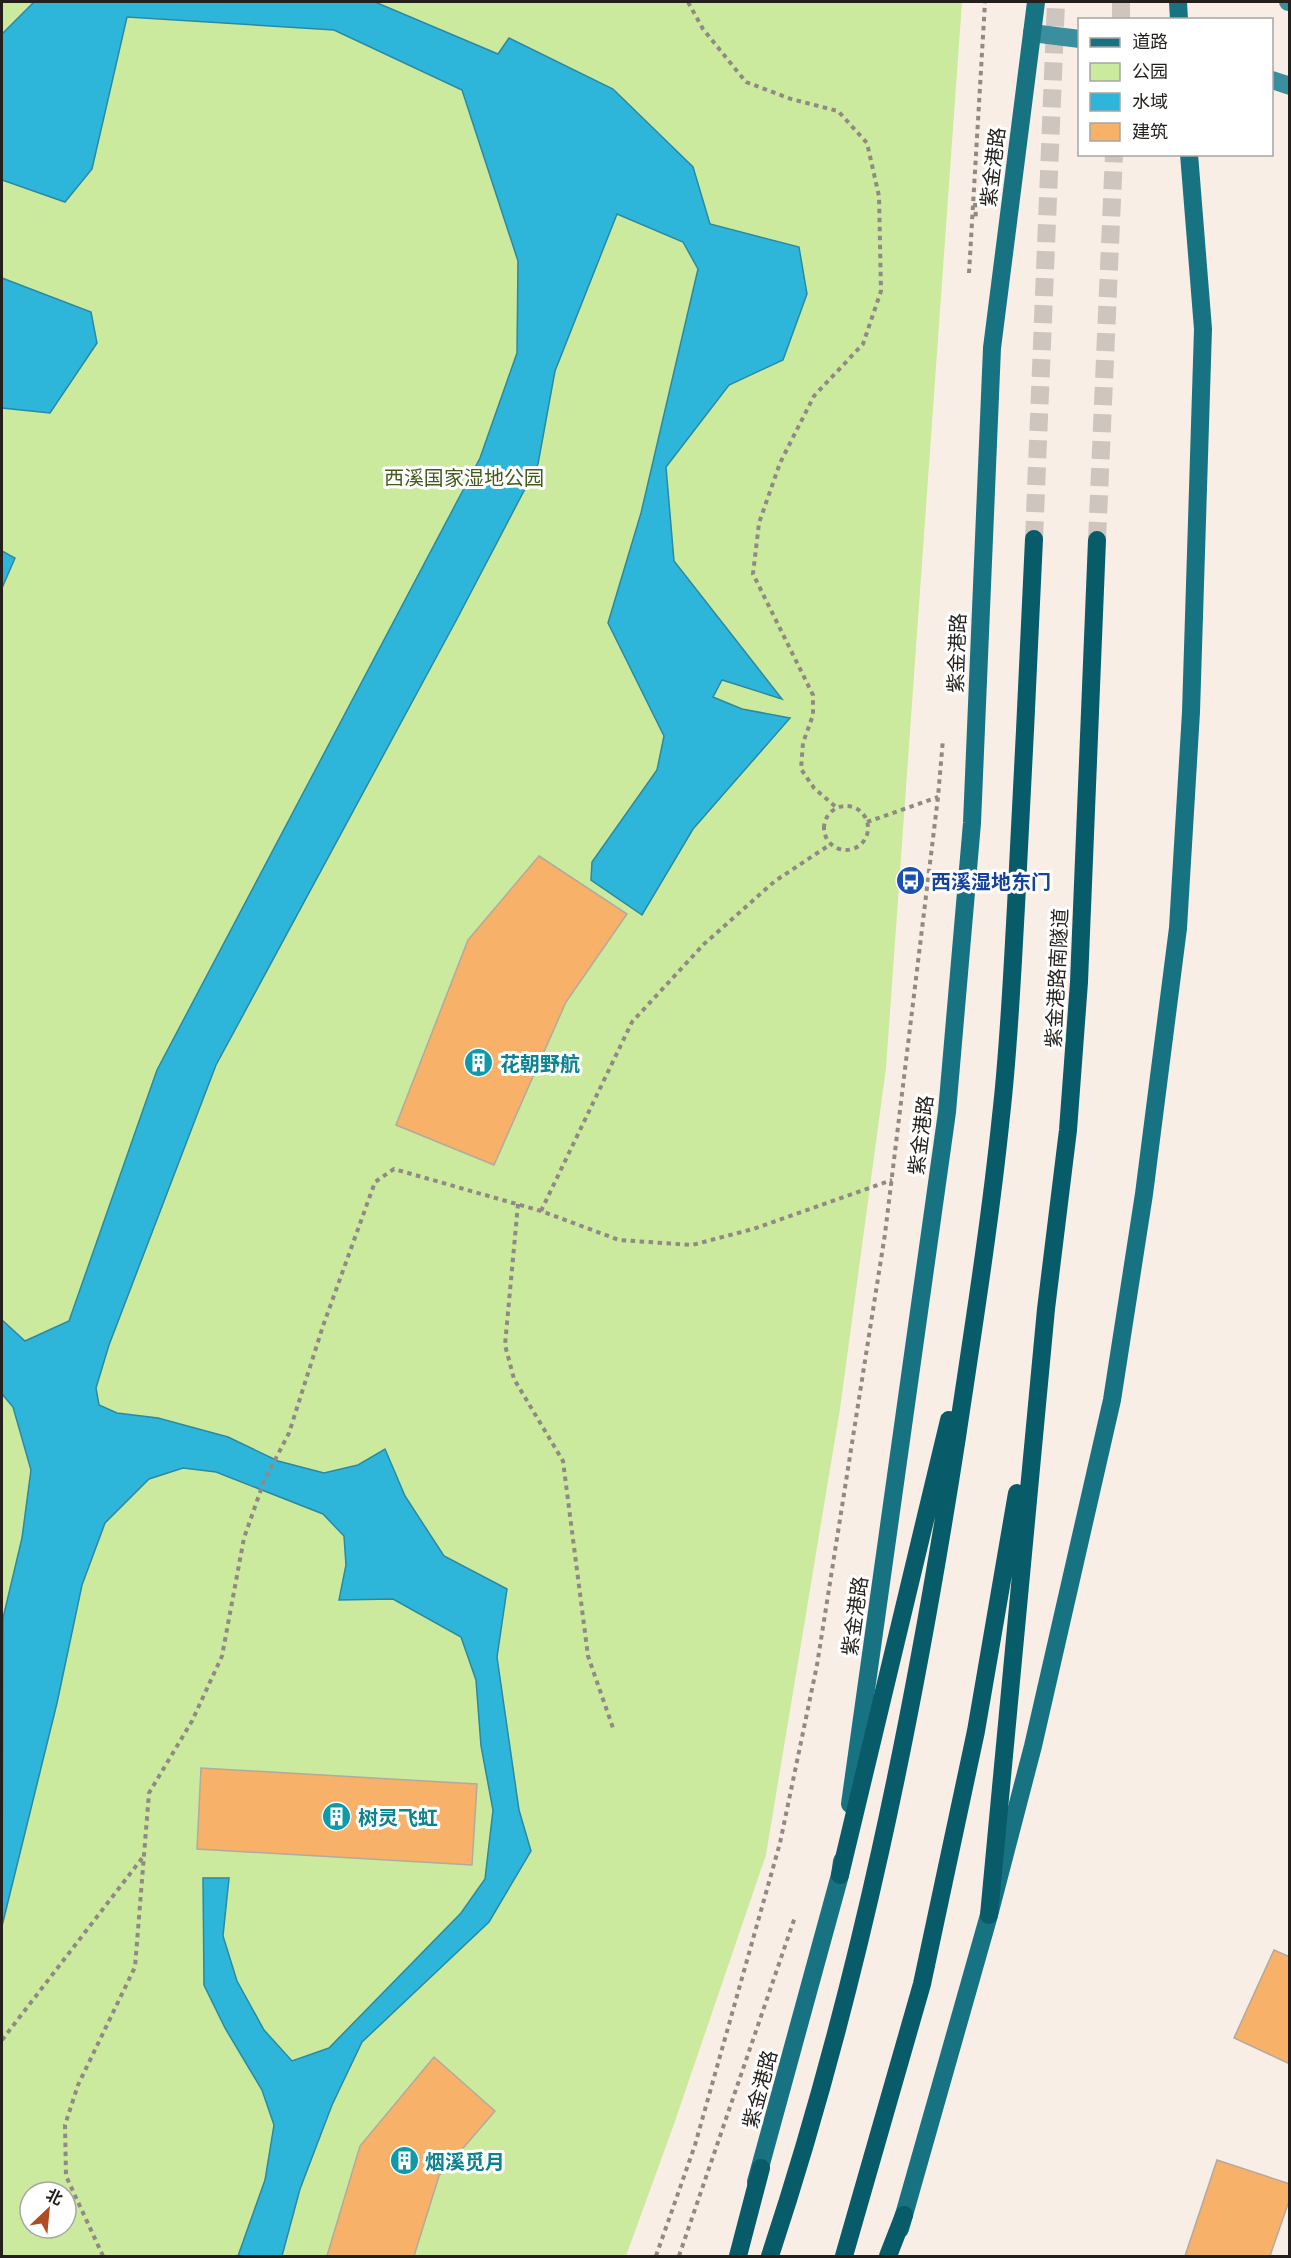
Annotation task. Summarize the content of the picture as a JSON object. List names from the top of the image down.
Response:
{
  "streets": {
    "highway": ["紫金港路南隧道"],
    "main road": ["紫金港路"]
  },
  "parks": ["西溪国家湿地公园"],
  "places": {
    "bus stop": ["西溪湿地东门"],
    "building": ["花朝野航", "树灵飞虹", "烟溪觅月"]
  },
  "legend": [
    "道路",
    "公园",
    "水域",
    "建筑"
  ],
  "north": "top right"
}
